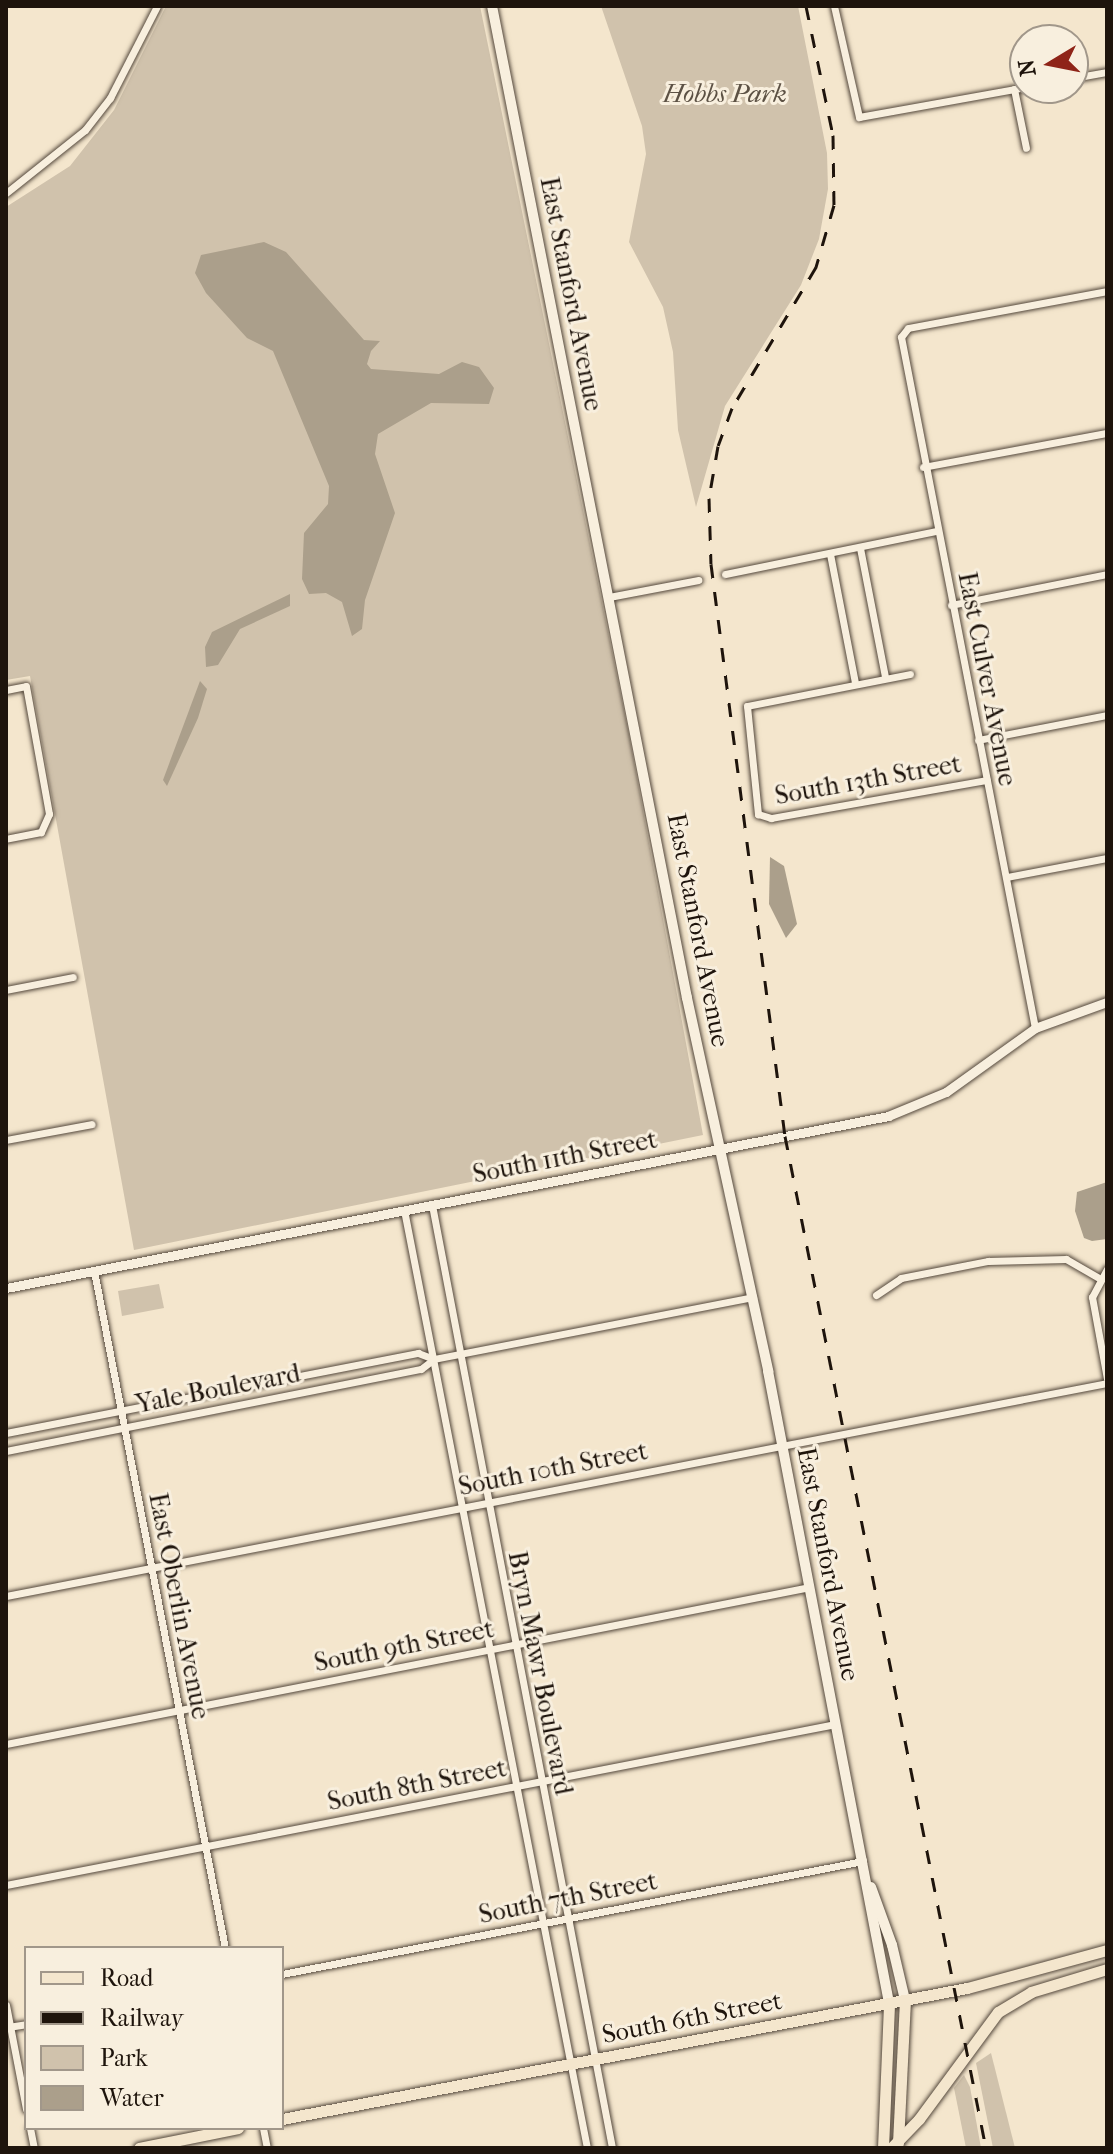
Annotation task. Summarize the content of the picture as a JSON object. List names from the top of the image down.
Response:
{
  "streets": {
    "main road": ["East Stanford Avenue", "South 6th Street"],
    "street": [
      "East Culver Avenue",
      "South 13th Street",
      "South 11th Street",
      "Yale Boulevard",
      "South 10th Street",
      "East Oberlin Avenue",
      "South 9th Street",
      "Bryn Mawr Boulevard",
      "South 8th Street",
      "South 7th Street"
    ]
  },
  "crossings": [
    ["East Stanford Avenue", "South 11th Street"],
    ["East Stanford Avenue", "Yale Boulevard"],
    ["East Stanford Avenue", "South 10th Street"],
    ["East Stanford Avenue", "South 9th Street"],
    ["East Stanford Avenue", "South 8th Street"],
    ["East Stanford Avenue", "South 7th Street"],
    ["East Stanford Avenue", "South 6th Street"],
    ["East Culver Avenue", "South 13th Street"],
    ["East Culver Avenue", "South 11th Street"],
    ["South 11th Street", "East Oberlin Avenue"],
    ["South 11th Street", "Bryn Mawr Boulevard"],
    ["Yale Boulevard", "East Oberlin Avenue"],
    ["Yale Boulevard", "Bryn Mawr Boulevard"],
    ["South 10th Street", "East Oberlin Avenue"],
    ["South 10th Street", "Bryn Mawr Boulevard"],
    ["East Oberlin Avenue", "South 9th Street"],
    ["East Oberlin Avenue", "South 8th Street"],
    ["South 9th Street", "Bryn Mawr Boulevard"],
    ["Bryn Mawr Boulevard", "South 8th Street"],
    ["Bryn Mawr Boulevard", "South 7th Street"],
    ["Bryn Mawr Boulevard", "South 6th Street"]
  ],
  "parks": ["Hobbs Park"],
  "legend": [
    "Road",
    "Railway",
    "Park",
    "Water"
  ],
  "north": "left"
}
